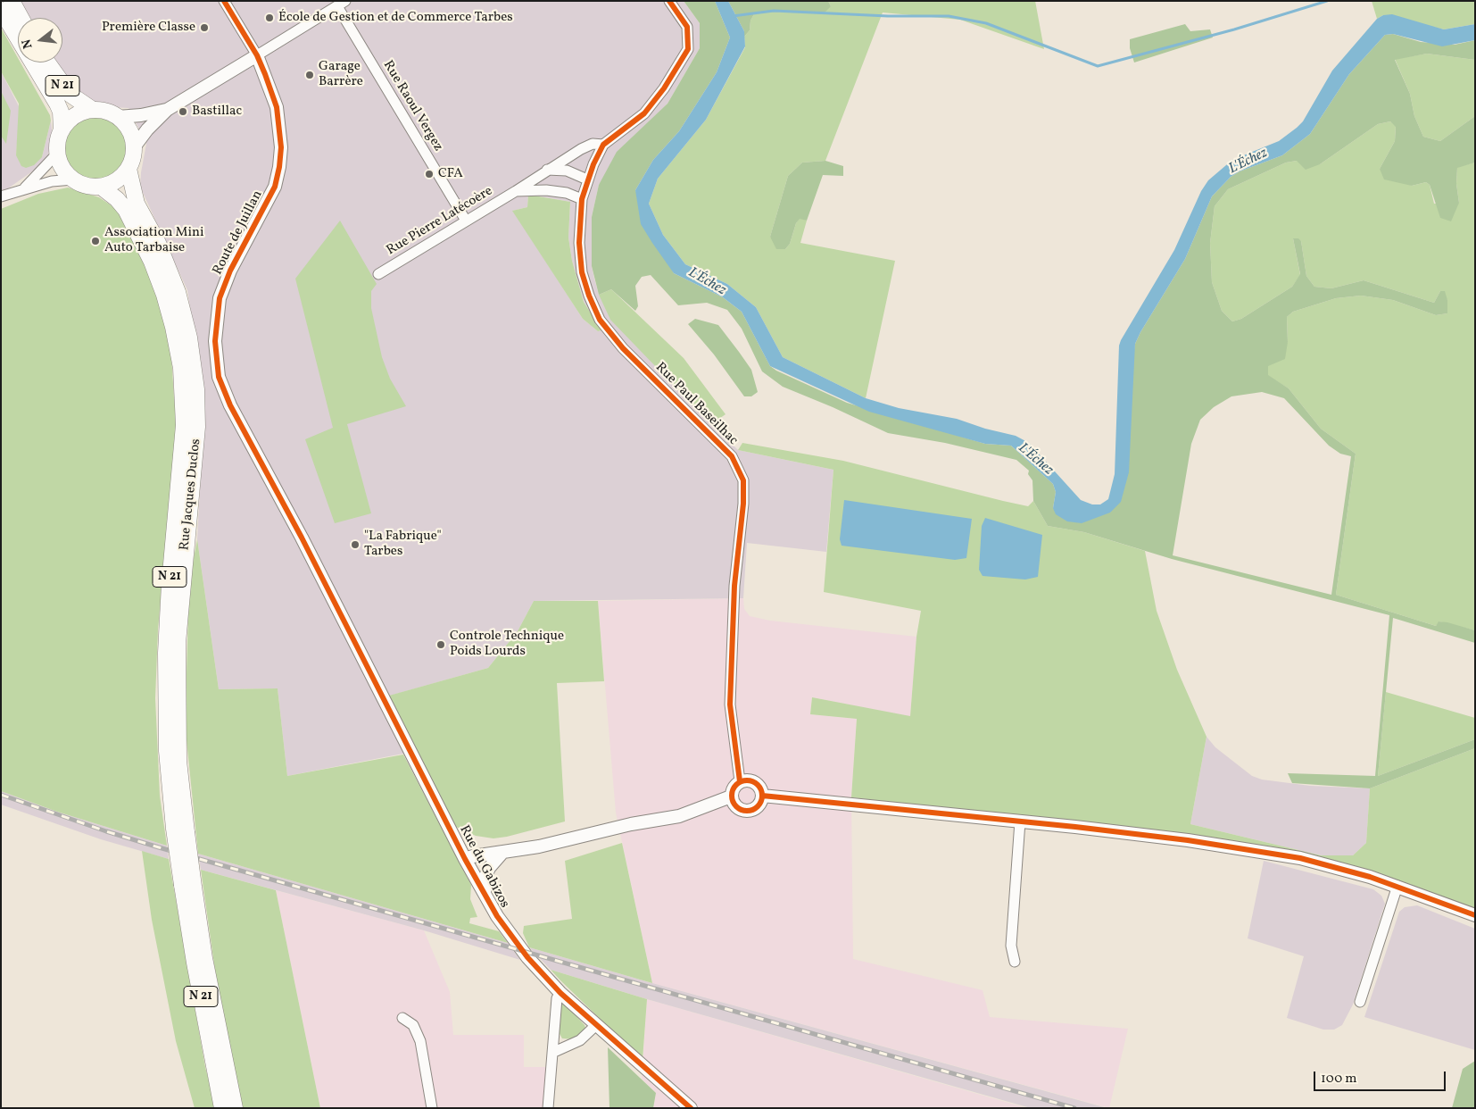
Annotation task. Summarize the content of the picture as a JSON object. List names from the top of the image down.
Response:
{
  "streets": {
    "main road": ["N 21", "Rue Jacques Duclos"],
    "street": [
      "Rue Raoul Vergez",
      "Rue Pierre Latécoère",
      "Route de Juillan",
      "Rue Paul Baseilhac",
      "Rue du Gabizos"
    ]
  },
  "crossings": [
    ["N 21", "Rue Jacques Duclos"],
    ["Rue Raoul Vergez", "Rue Pierre Latécoère"],
    ["Rue Pierre Latécoère", "Rue Paul Baseilhac"],
    ["Route de Juillan", "Rue du Gabizos"]
  ],
  "water": ["L'Échez"],
  "places": [
    "École de Gestion et de Commerce Tarbes",
    "Première Classe",
    "Garage Barrère",
    "Bastillac",
    "CFA",
    "Association Mini Auto Tarbaise",
    "\"La Fabrique\" Tarbes",
    "Controle Technique Poids Lourds"
  ],
  "scale_bar": "100 m",
  "north": "left"
}
